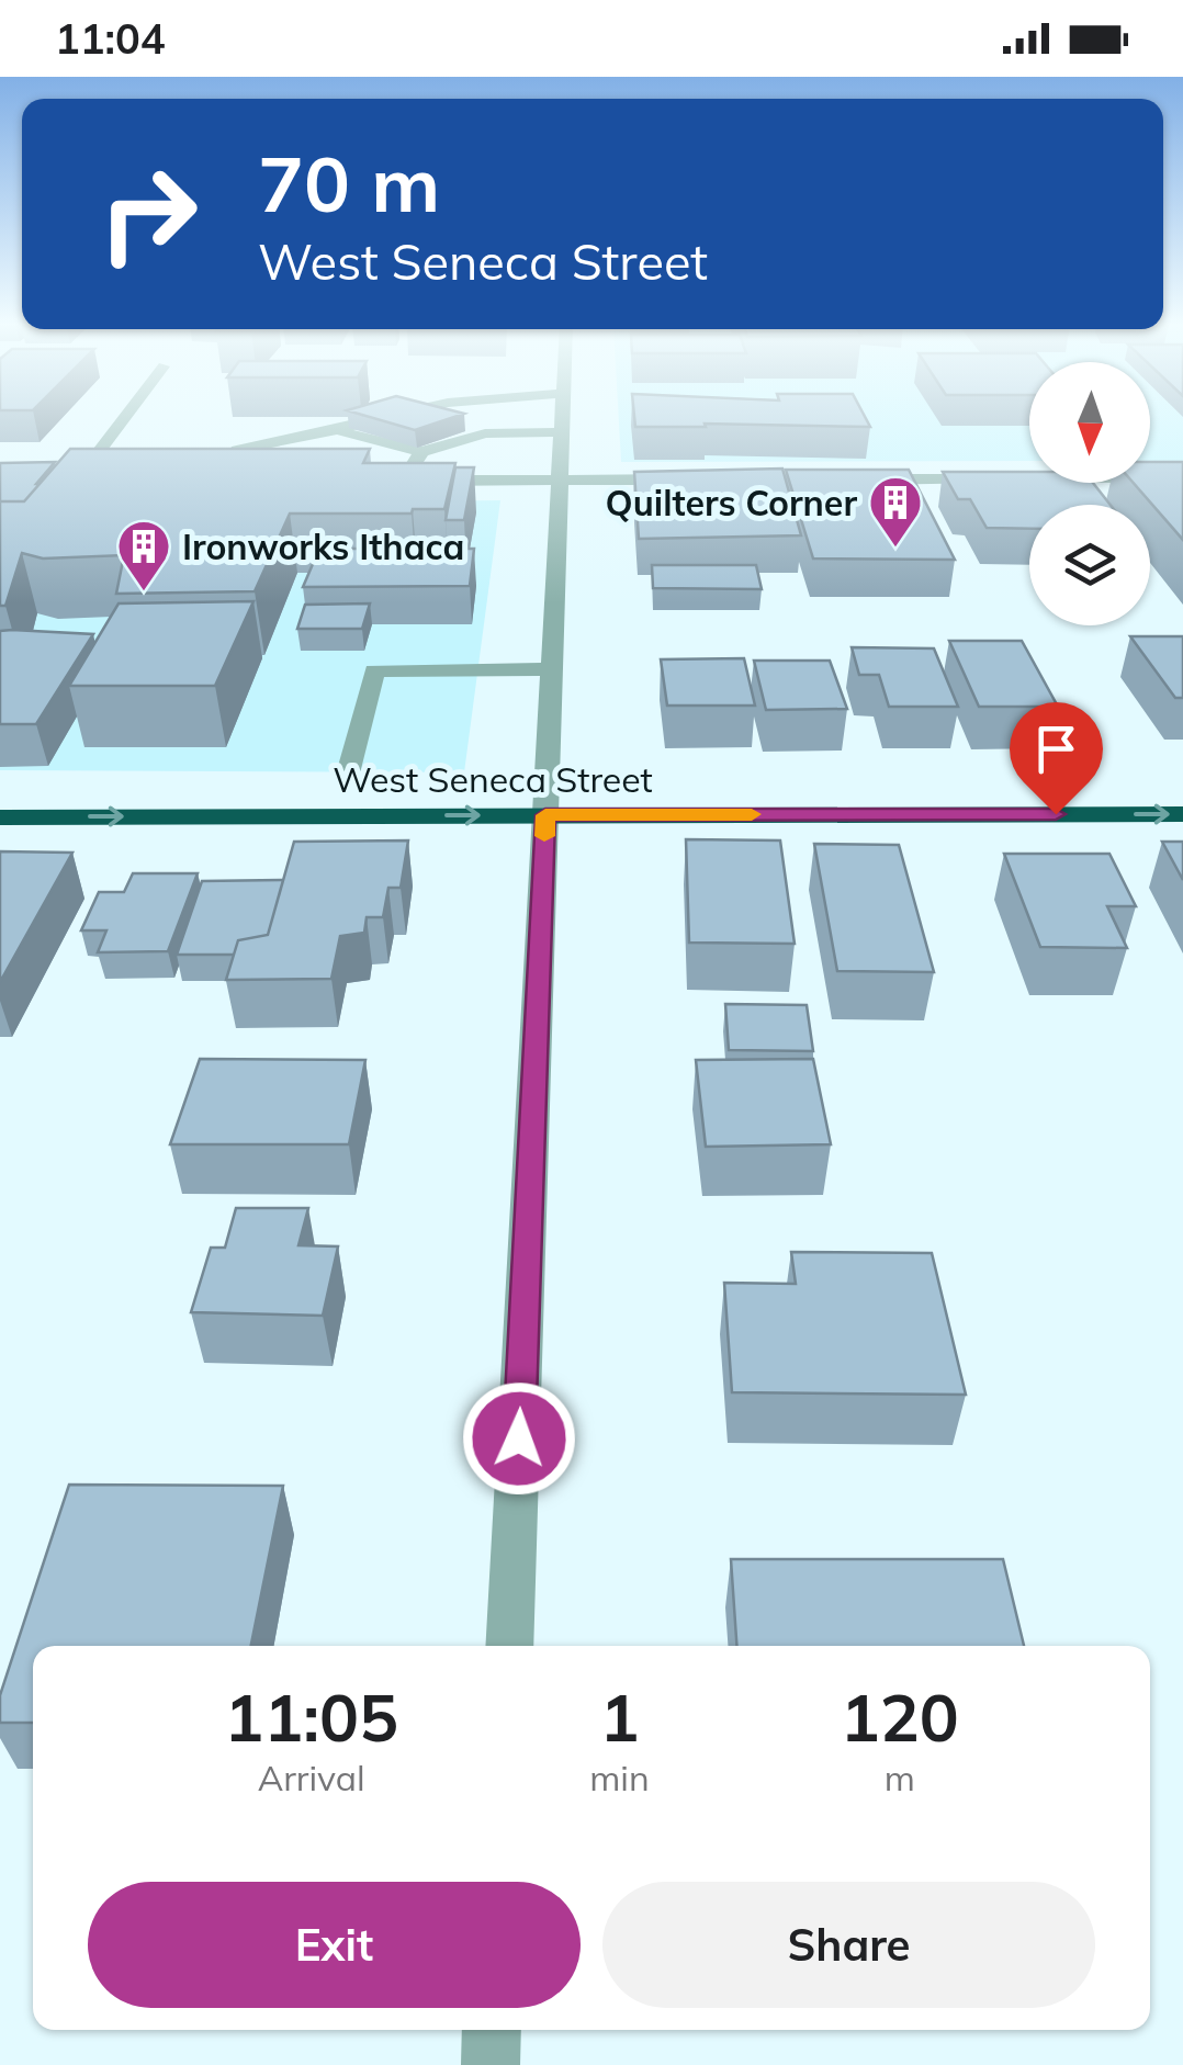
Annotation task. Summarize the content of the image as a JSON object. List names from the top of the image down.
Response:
{
  "streets": {
    "highway": ["West Seneca Street"]
  },
  "one_way": ["West Seneca Street"],
  "places": {
    "building": ["Quilters Corner", "Ironworks Ithaca"]
  },
  "north": "bottom",
  "page": {
    "status": "11:04",
    "turn": ["70 m", "West Seneca Street"],
    "eta": [
      "11:05",
      "Arrival",
      "1",
      "min",
      "120",
      "m"
    ],
    "buttons": ["Exit", "Share"]
  }
}
